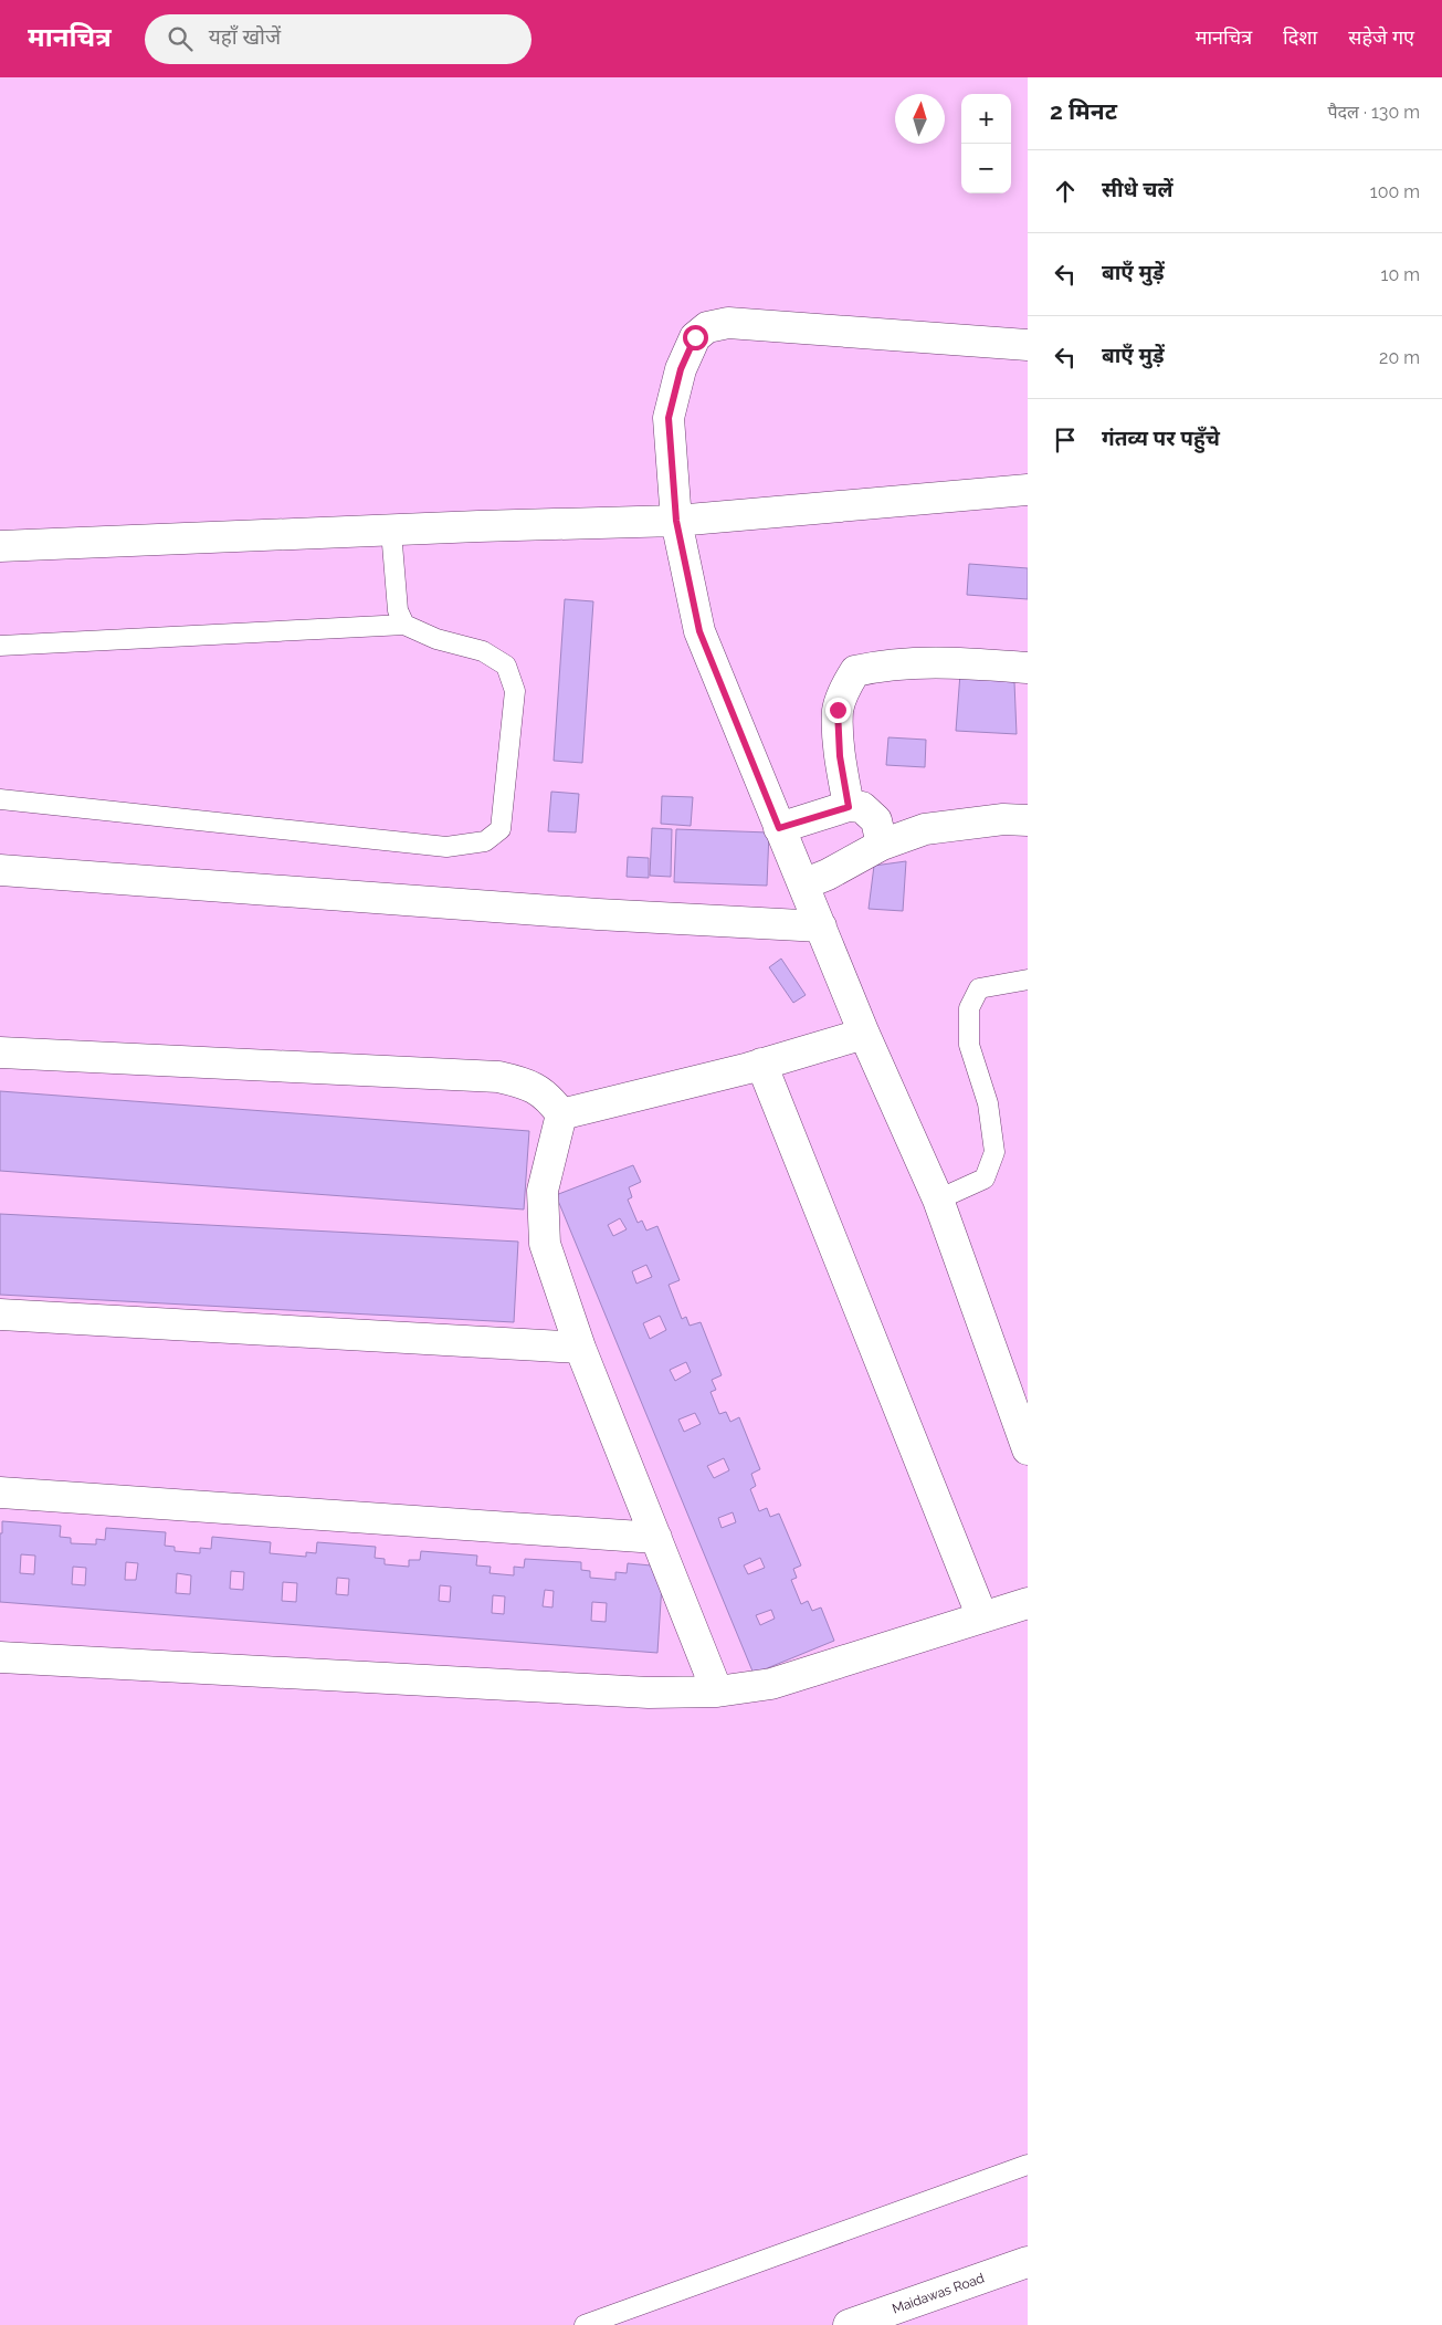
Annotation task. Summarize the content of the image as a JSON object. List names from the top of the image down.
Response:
{
  "streets": {
    "street": ["Maidawas Road"]
  },
  "north": "top",
  "page": {
    "header": "मानचित्र",
    "search": "यहाँ खोजें",
    "nav": ["मानचित्र", "दिशा", "सहेजे गए"],
    "heading": ["2 मिनट", "पैदल · 130 m"],
    "map_buttons": ["+", "−"],
    "list": [
      ["सीधे चलें", "100 m"],
      ["बाएँ मुड़ें", "10 m"],
      ["बाएँ मुड़ें", "20 m"],
      "गंतव्य पर पहुँचे"
    ]
  }
}
